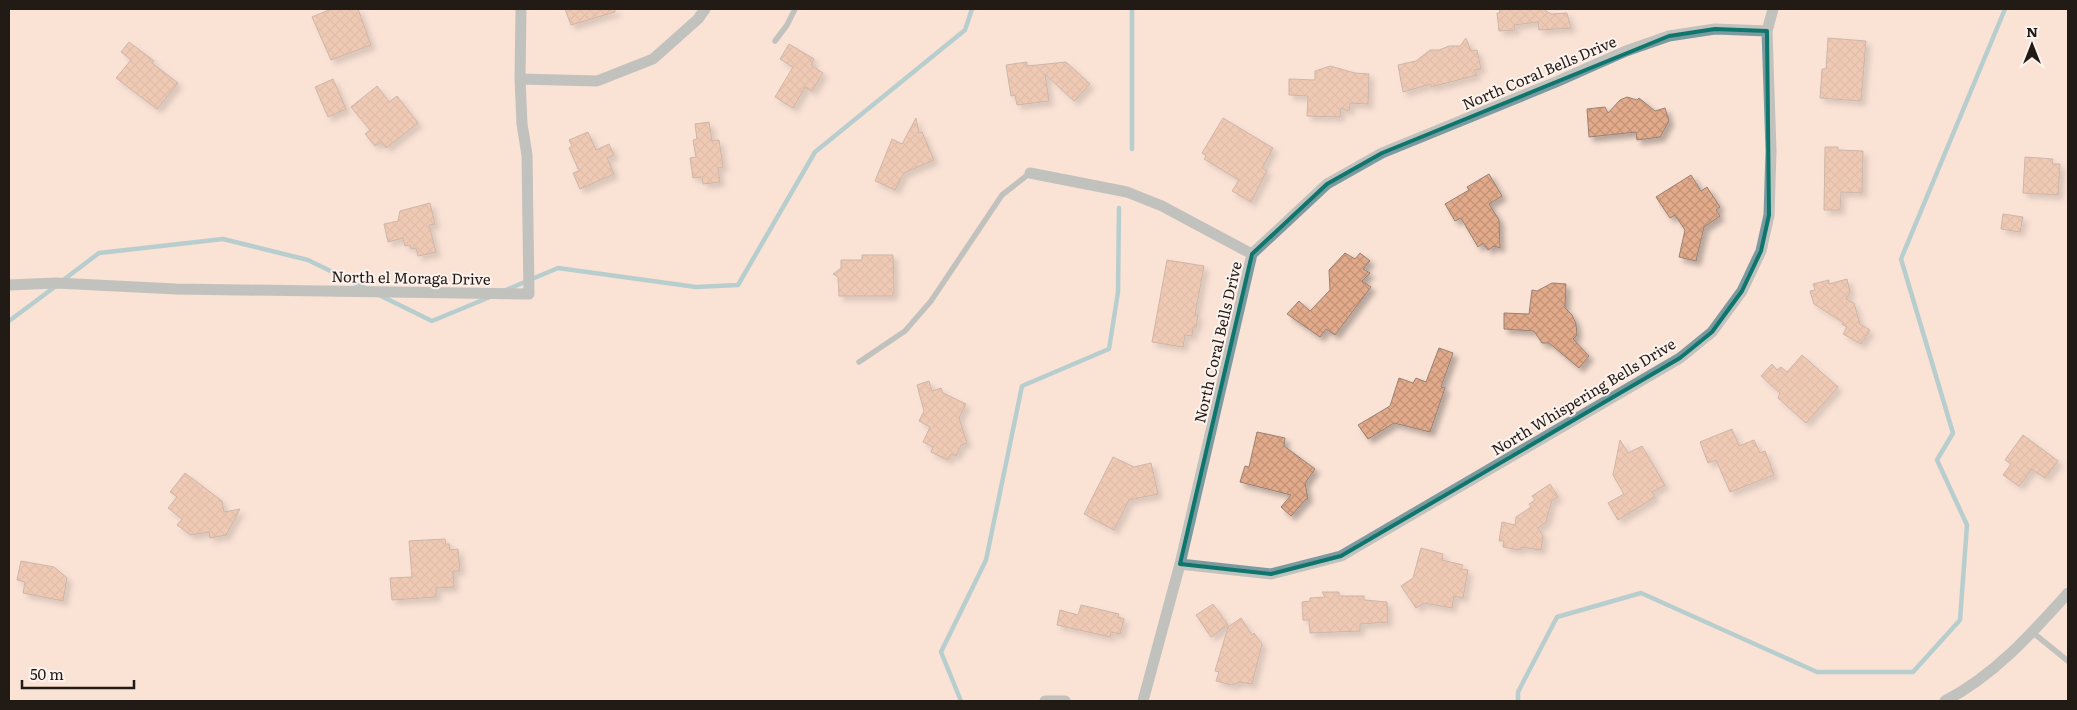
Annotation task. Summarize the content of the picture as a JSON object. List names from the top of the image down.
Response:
{
  "streets": {
    "street": ["North Coral Bells Drive", "North el Moraga Drive", "North Whispering Bells Drive"]
  },
  "crossings": [
    ["North Coral Bells Drive", "North Whispering Bells Drive"]
  ],
  "scale_bar": "50 m",
  "north": "top"
}
